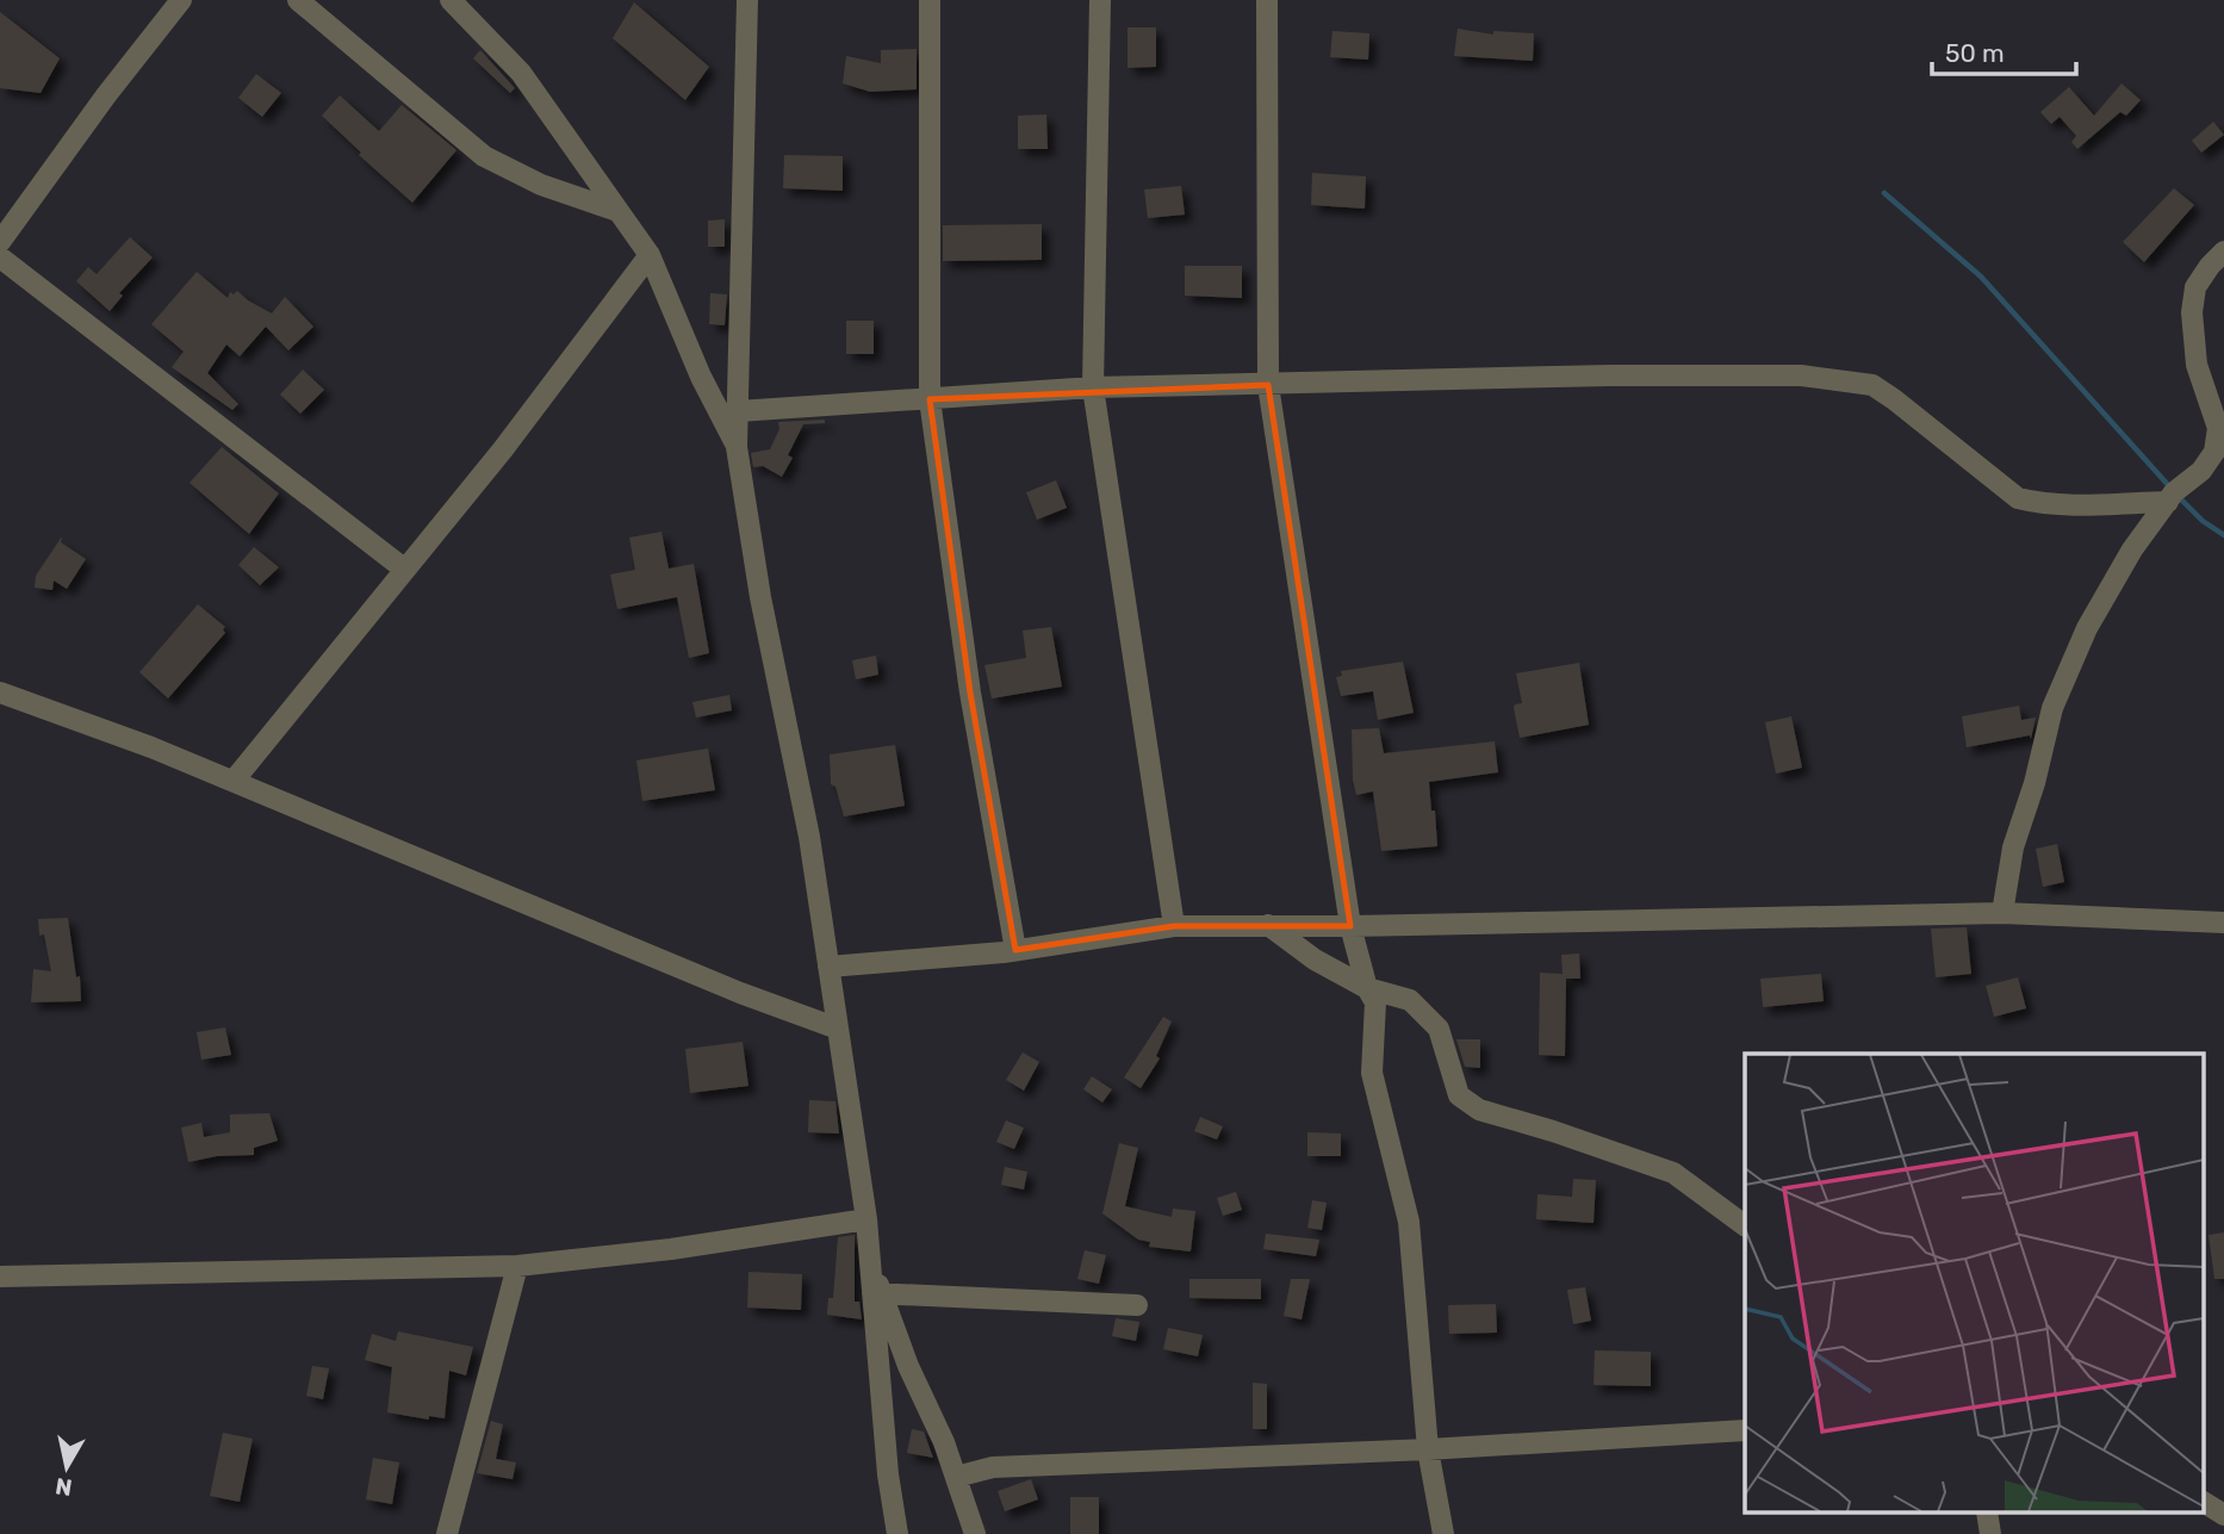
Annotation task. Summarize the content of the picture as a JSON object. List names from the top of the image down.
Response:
{
  "scale_bar": "50 m",
  "north": "bottom"
}
